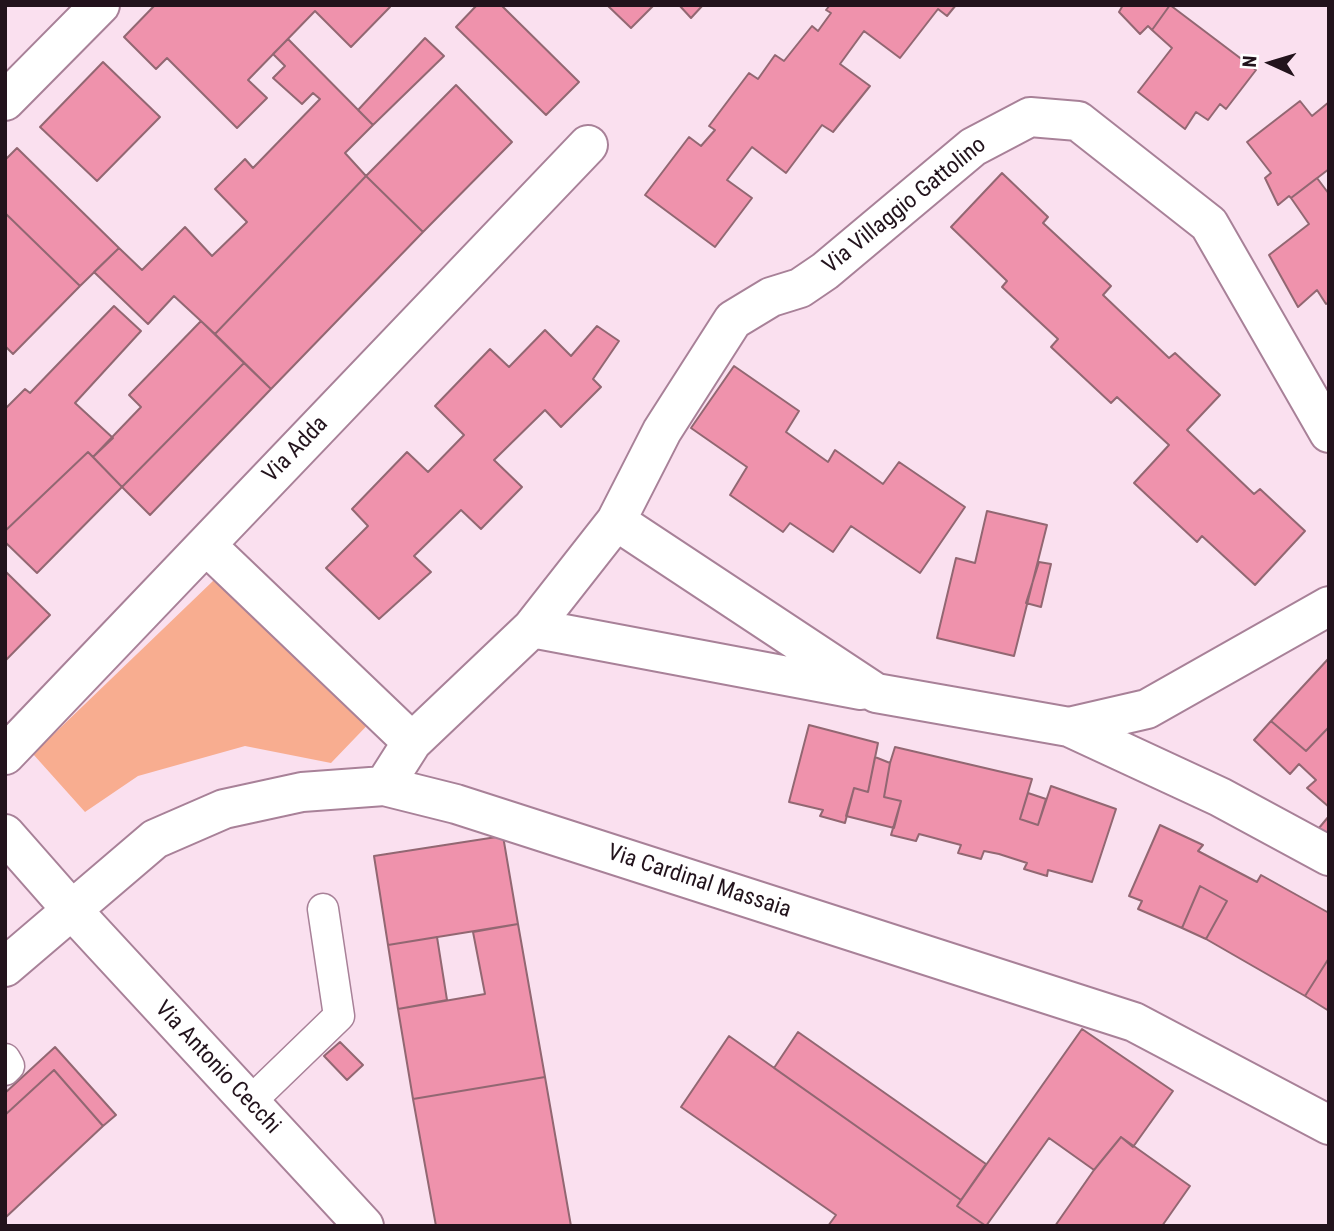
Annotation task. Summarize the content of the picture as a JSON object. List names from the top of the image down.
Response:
{
  "streets": {
    "street": [
      "Via Villaggio Gattolino",
      "Via Adda",
      "Via Cardinal Massaia",
      "Via Antonio Cecchi"
    ]
  },
  "crossings": [
    ["Via Villaggio Gattolino", "Via Cardinal Massaia"],
    ["Via Cardinal Massaia", "Via Antonio Cecchi"]
  ],
  "north": "left"
}
